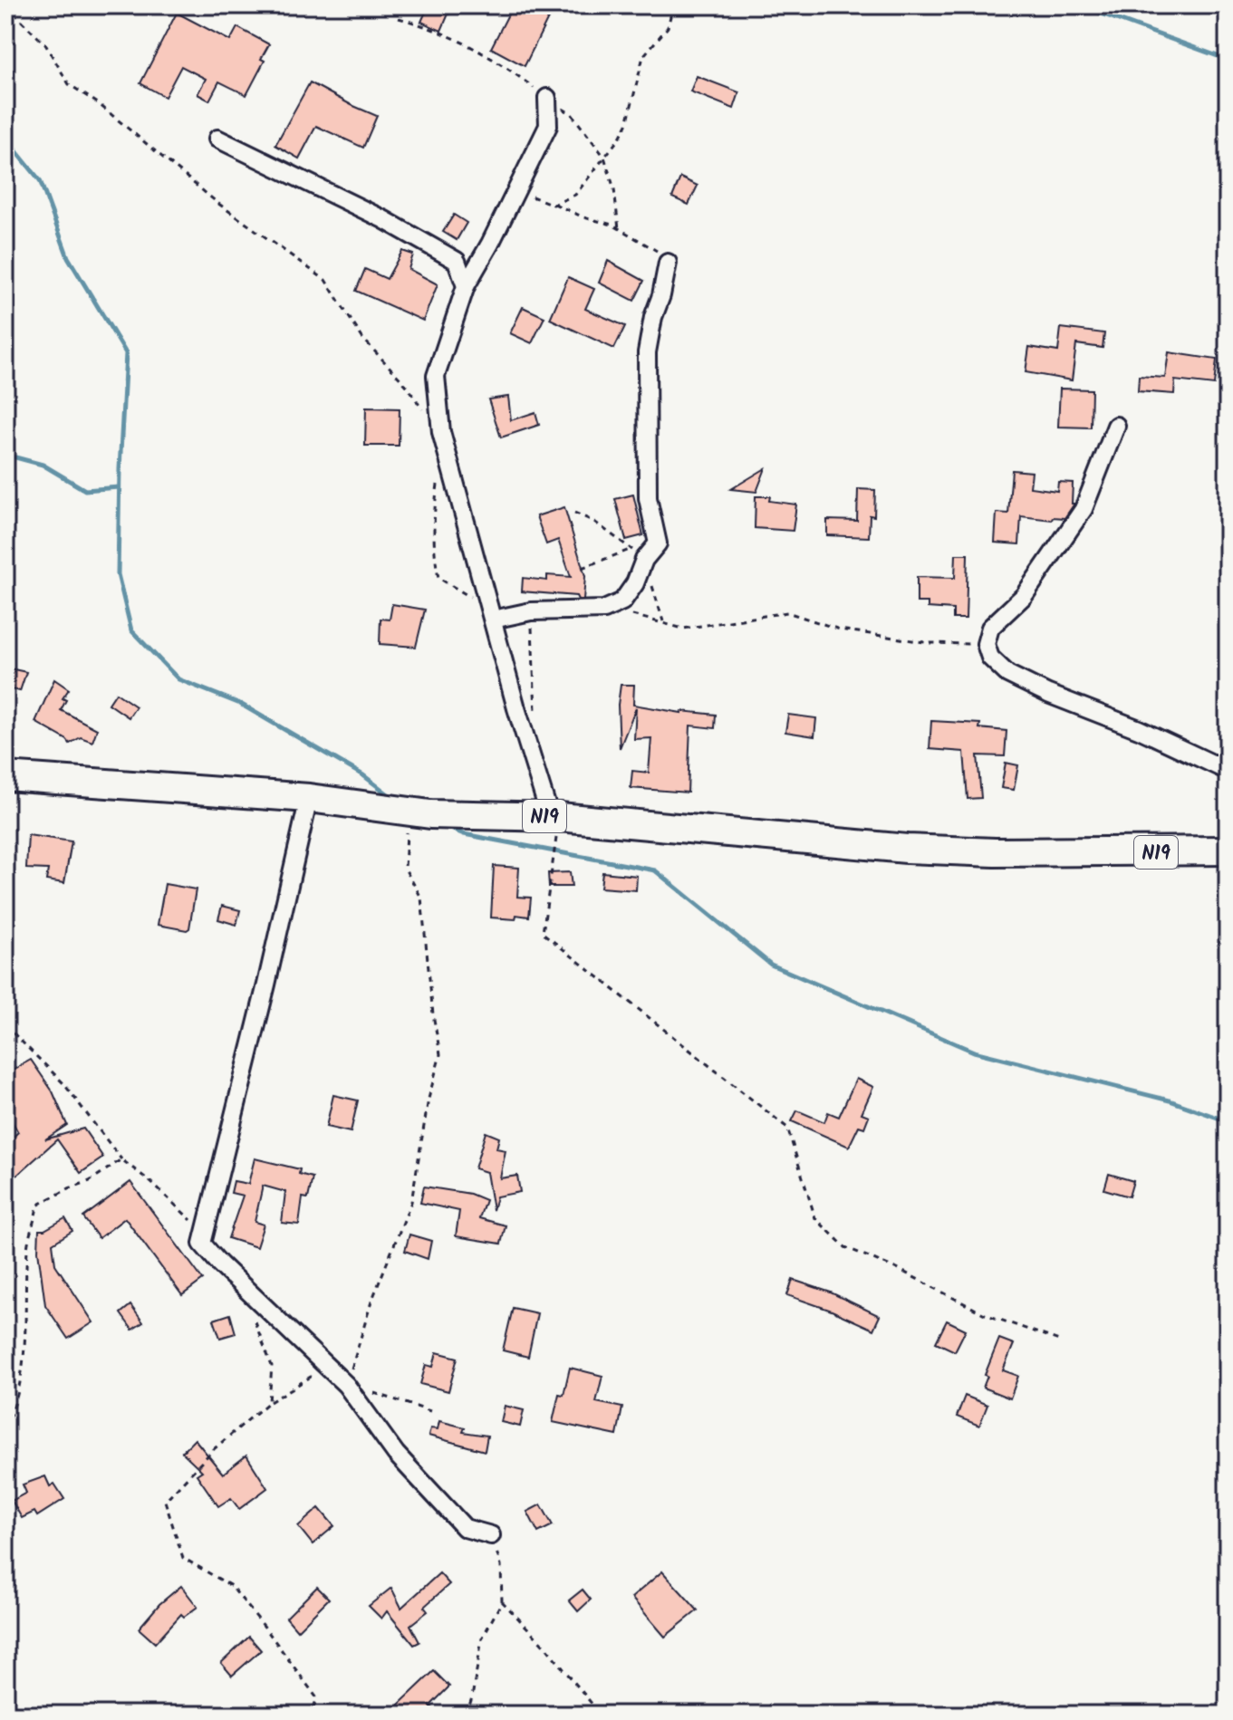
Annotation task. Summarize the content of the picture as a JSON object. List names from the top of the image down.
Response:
{
  "streets": {
    "main road": ["N19"]
  }
}
